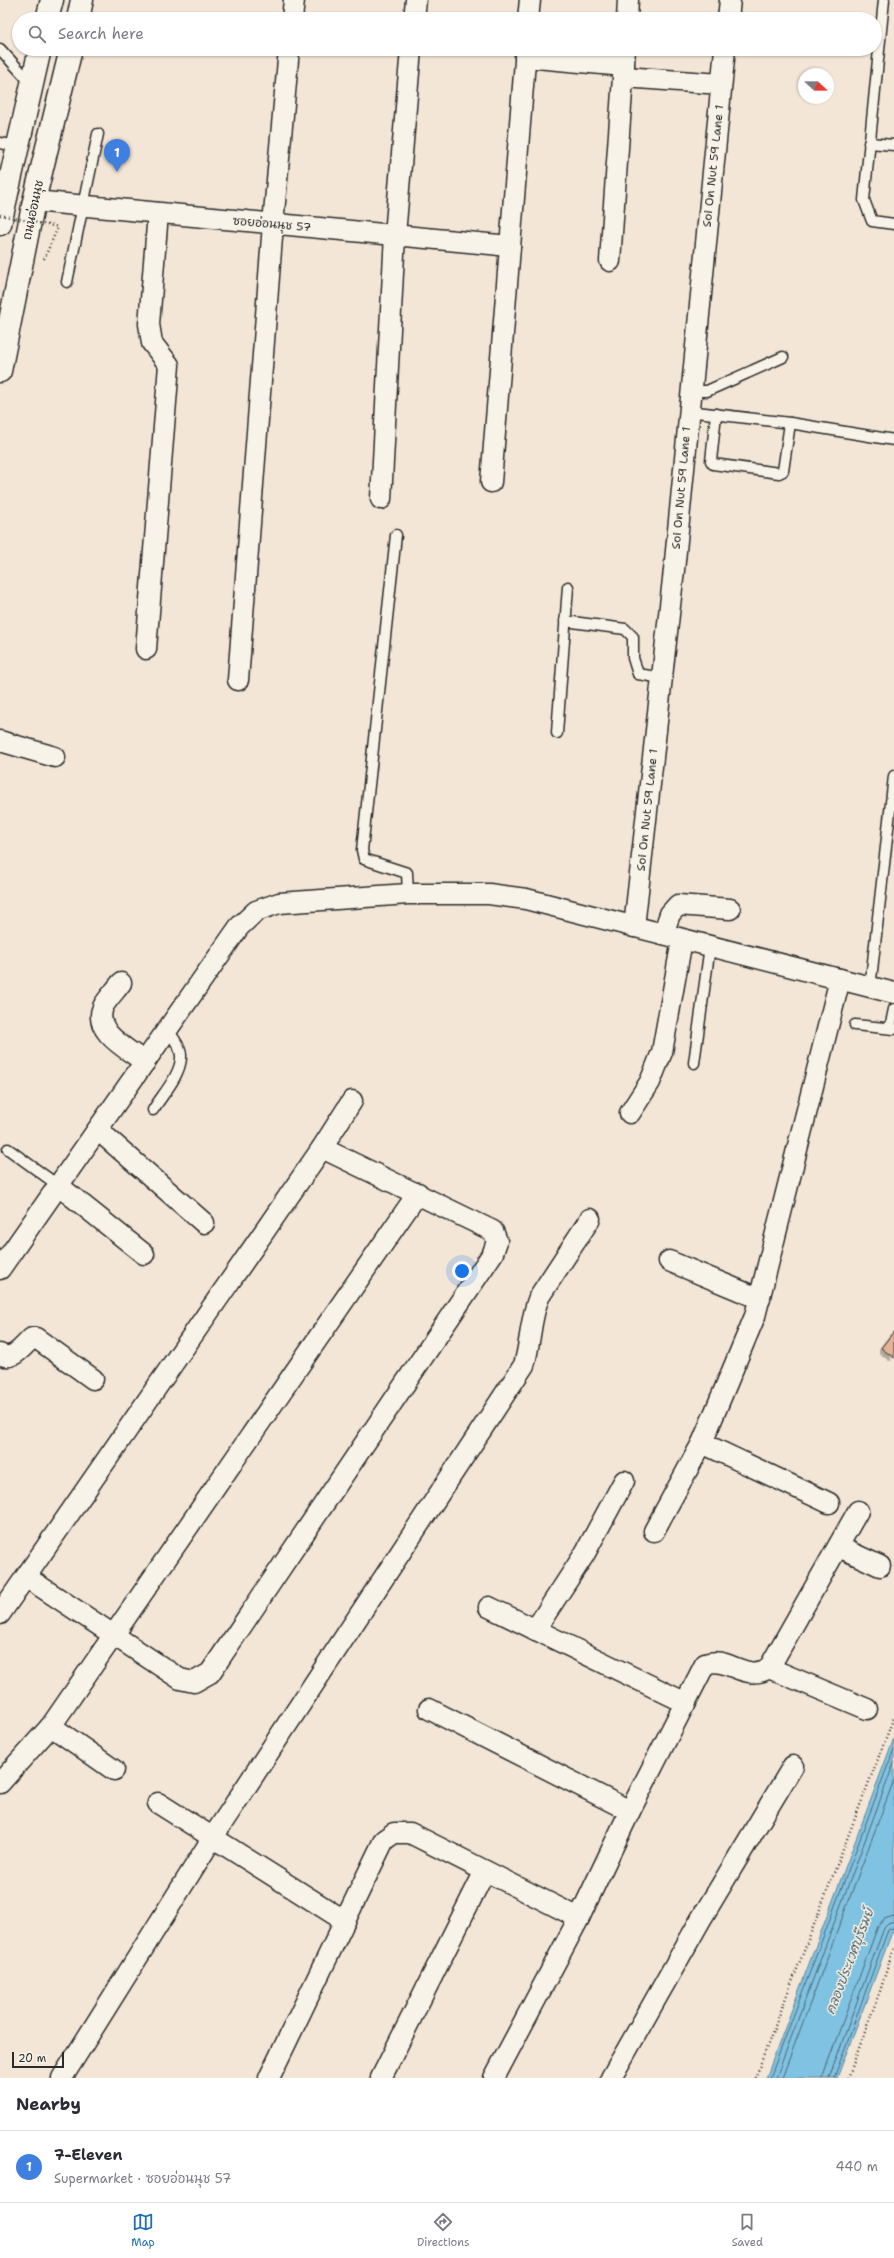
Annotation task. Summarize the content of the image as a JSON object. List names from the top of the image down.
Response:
{
  "streets": {
    "main road": ["ถนนอ่อนนุช"],
    "street": ["Soi On Nut 59 Lane 1", "ซอยอ่อนนุช 57"]
  },
  "crossings": [
    ["ถนนอ่อนนุช", "ซอยอ่อนนุช 57"]
  ],
  "water": ["คลองประเวศบุรีรมย์"],
  "scale_bar": "20 m",
  "north": "right",
  "page": {
    "search": "Search here",
    "pins": "1",
    "scale": "20 m",
    "heading": "Nearby",
    "list": [
      {
        "mark": "1",
        "name": "7-Eleven",
        "note": "Supermarket · ซอยอ่อนนุช 57",
        "value": "440 m"
      }
    ],
    "nav": ["Map", "Directions", "Saved"]
  }
}
